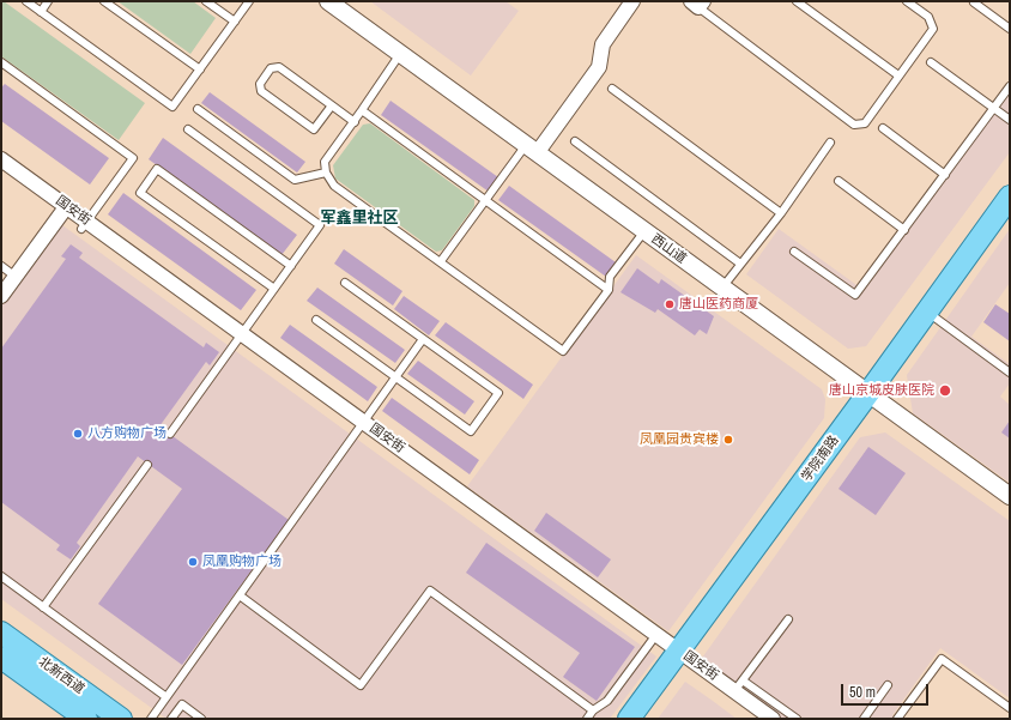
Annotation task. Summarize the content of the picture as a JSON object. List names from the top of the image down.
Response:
{
  "streets": {
    "main road": ["学院南路", "北新西道"],
    "street": ["国安街", "西山道"]
  },
  "crossings": [
    ["国安街", "学院南路"],
    ["西山道", "学院南路"]
  ],
  "districts": ["军鑫里社区"],
  "places": [
    "唐山医药商厦",
    "唐山京城皮肤医院",
    "八方购物广场",
    "凤凰园贵宾楼",
    "凤凰购物广场"
  ],
  "scale_bar": "50 m"
}
